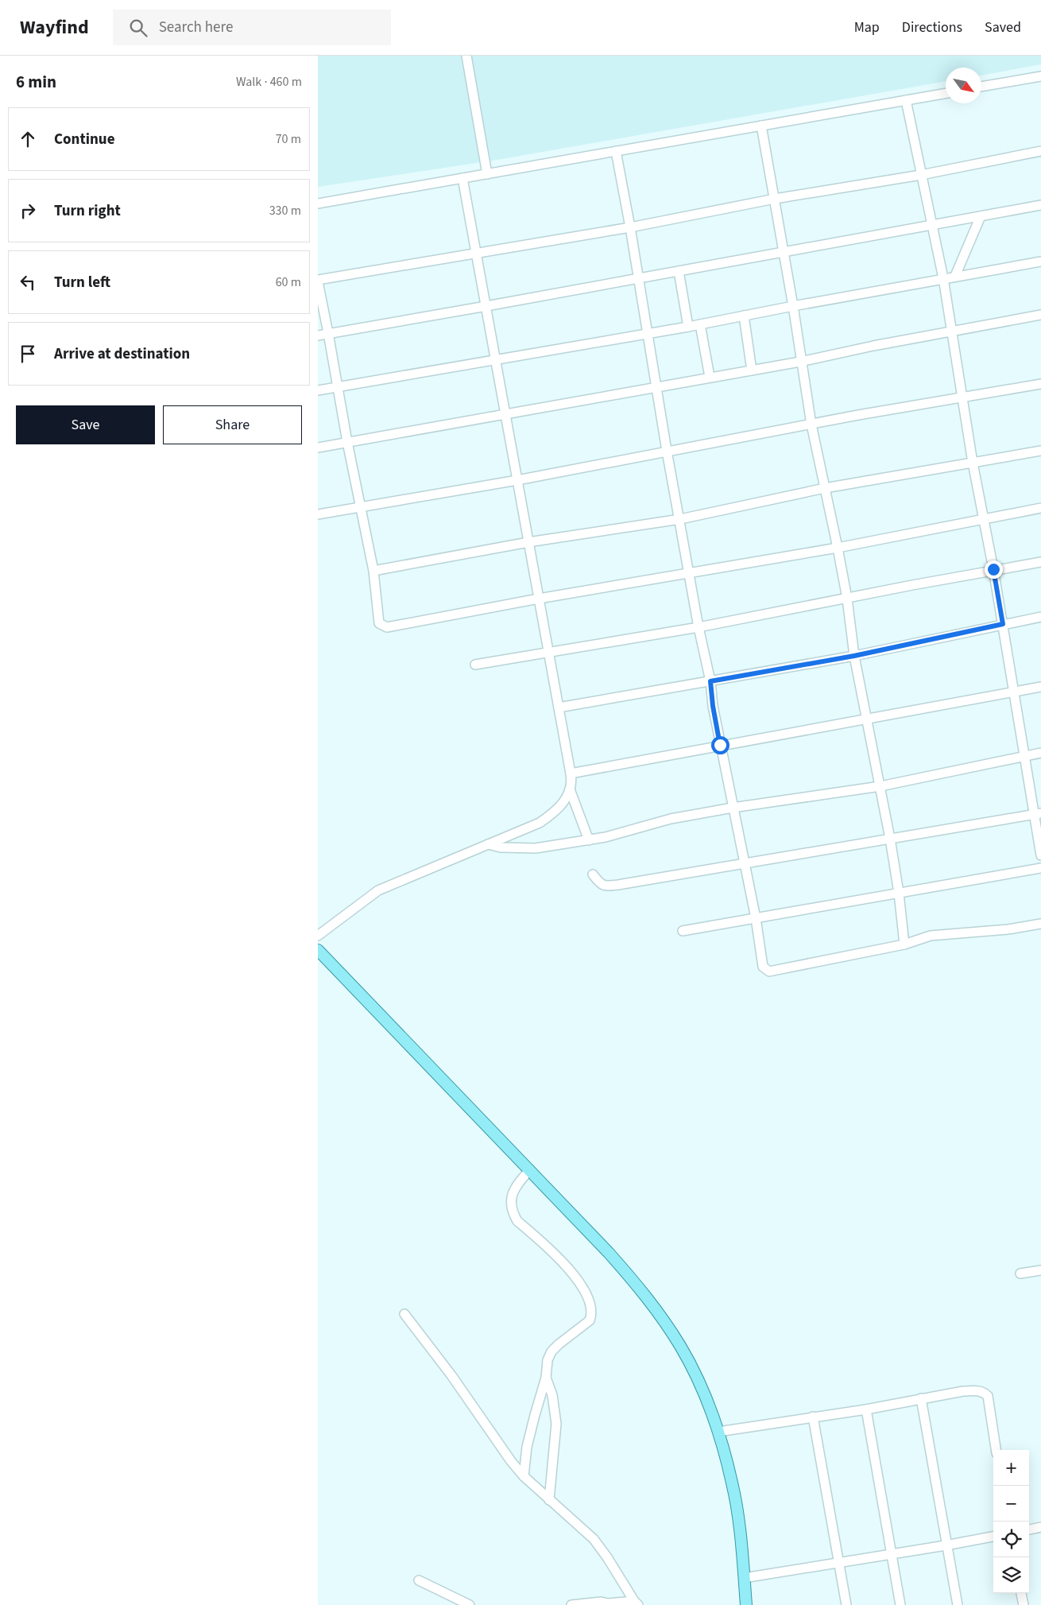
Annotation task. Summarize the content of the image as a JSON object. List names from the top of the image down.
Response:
{
  "north": "bottom right",
  "page": {
    "header": "Wayfind",
    "search": "Search here",
    "nav": ["Map", "Directions", "Saved"],
    "heading": ["6 min", "Walk · 460 m"],
    "list": [
      ["Continue", "70 m"],
      ["Turn right", "330 m"],
      ["Turn left", "60 m"],
      "Arrive at destination"
    ],
    "buttons": ["Save", "Share"],
    "map_buttons": ["+", "−"]
  }
}
